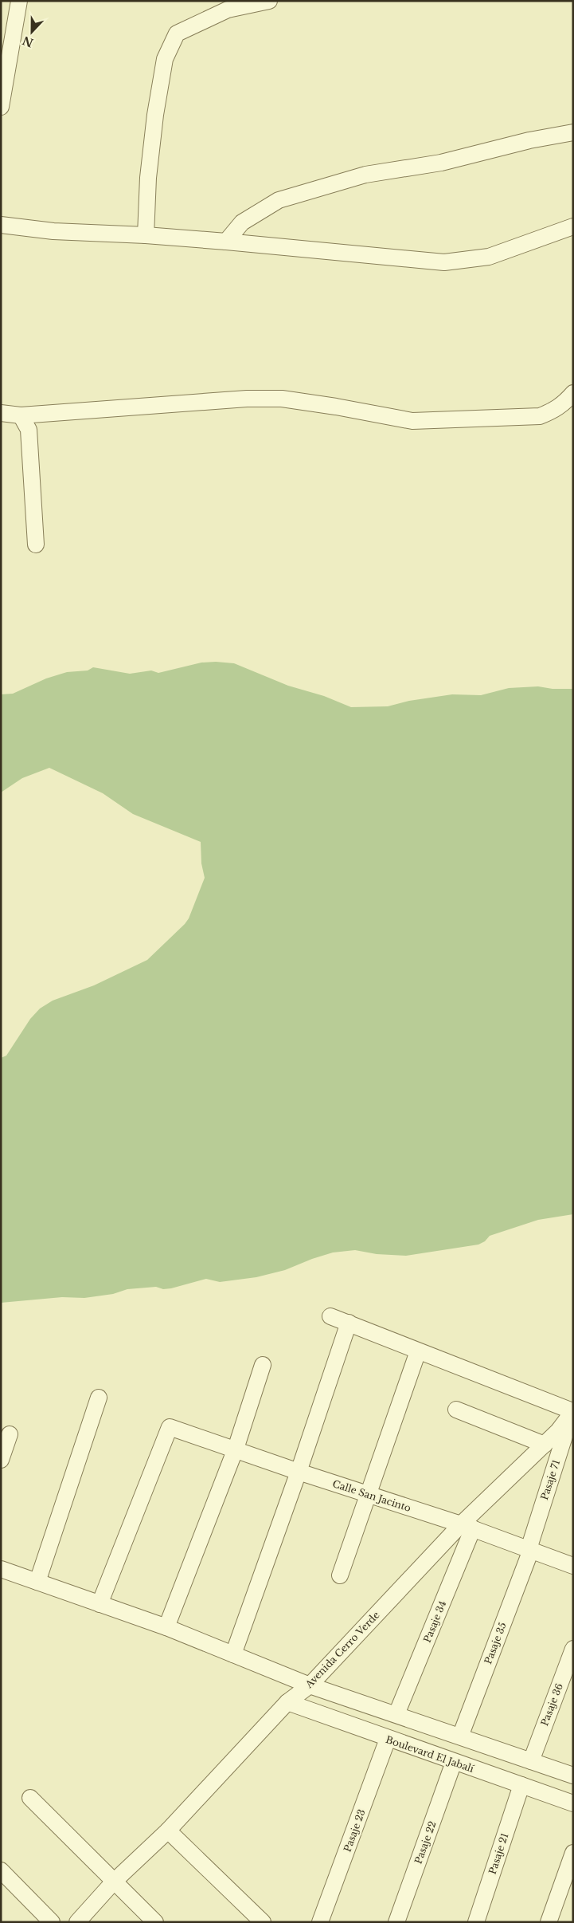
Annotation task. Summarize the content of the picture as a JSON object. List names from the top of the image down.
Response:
{
  "streets": {
    "street": [
      "Pasaje 71",
      "Calle San Jacinto",
      "Pasaje 34",
      "Pasaje 35",
      "Avenida Cerro Verde",
      "Pasaje 36",
      "Boulevard El Jabalí",
      "Pasaje 23",
      "Pasaje 22",
      "Pasaje 21"
    ]
  },
  "crossings": [
    ["Pasaje 71", "Calle San Jacinto"],
    ["Pasaje 71", "Pasaje 35"],
    ["Pasaje 71", "Avenida Cerro Verde"],
    ["Calle San Jacinto", "Pasaje 34"],
    ["Calle San Jacinto", "Pasaje 35"],
    ["Calle San Jacinto", "Avenida Cerro Verde"],
    ["Pasaje 34", "Avenida Cerro Verde"],
    ["Avenida Cerro Verde", "Boulevard El Jabalí"],
    ["Boulevard El Jabalí", "Pasaje 23"],
    ["Boulevard El Jabalí", "Pasaje 22"],
    ["Boulevard El Jabalí", "Pasaje 21"]
  ],
  "north": "bottom"
}
